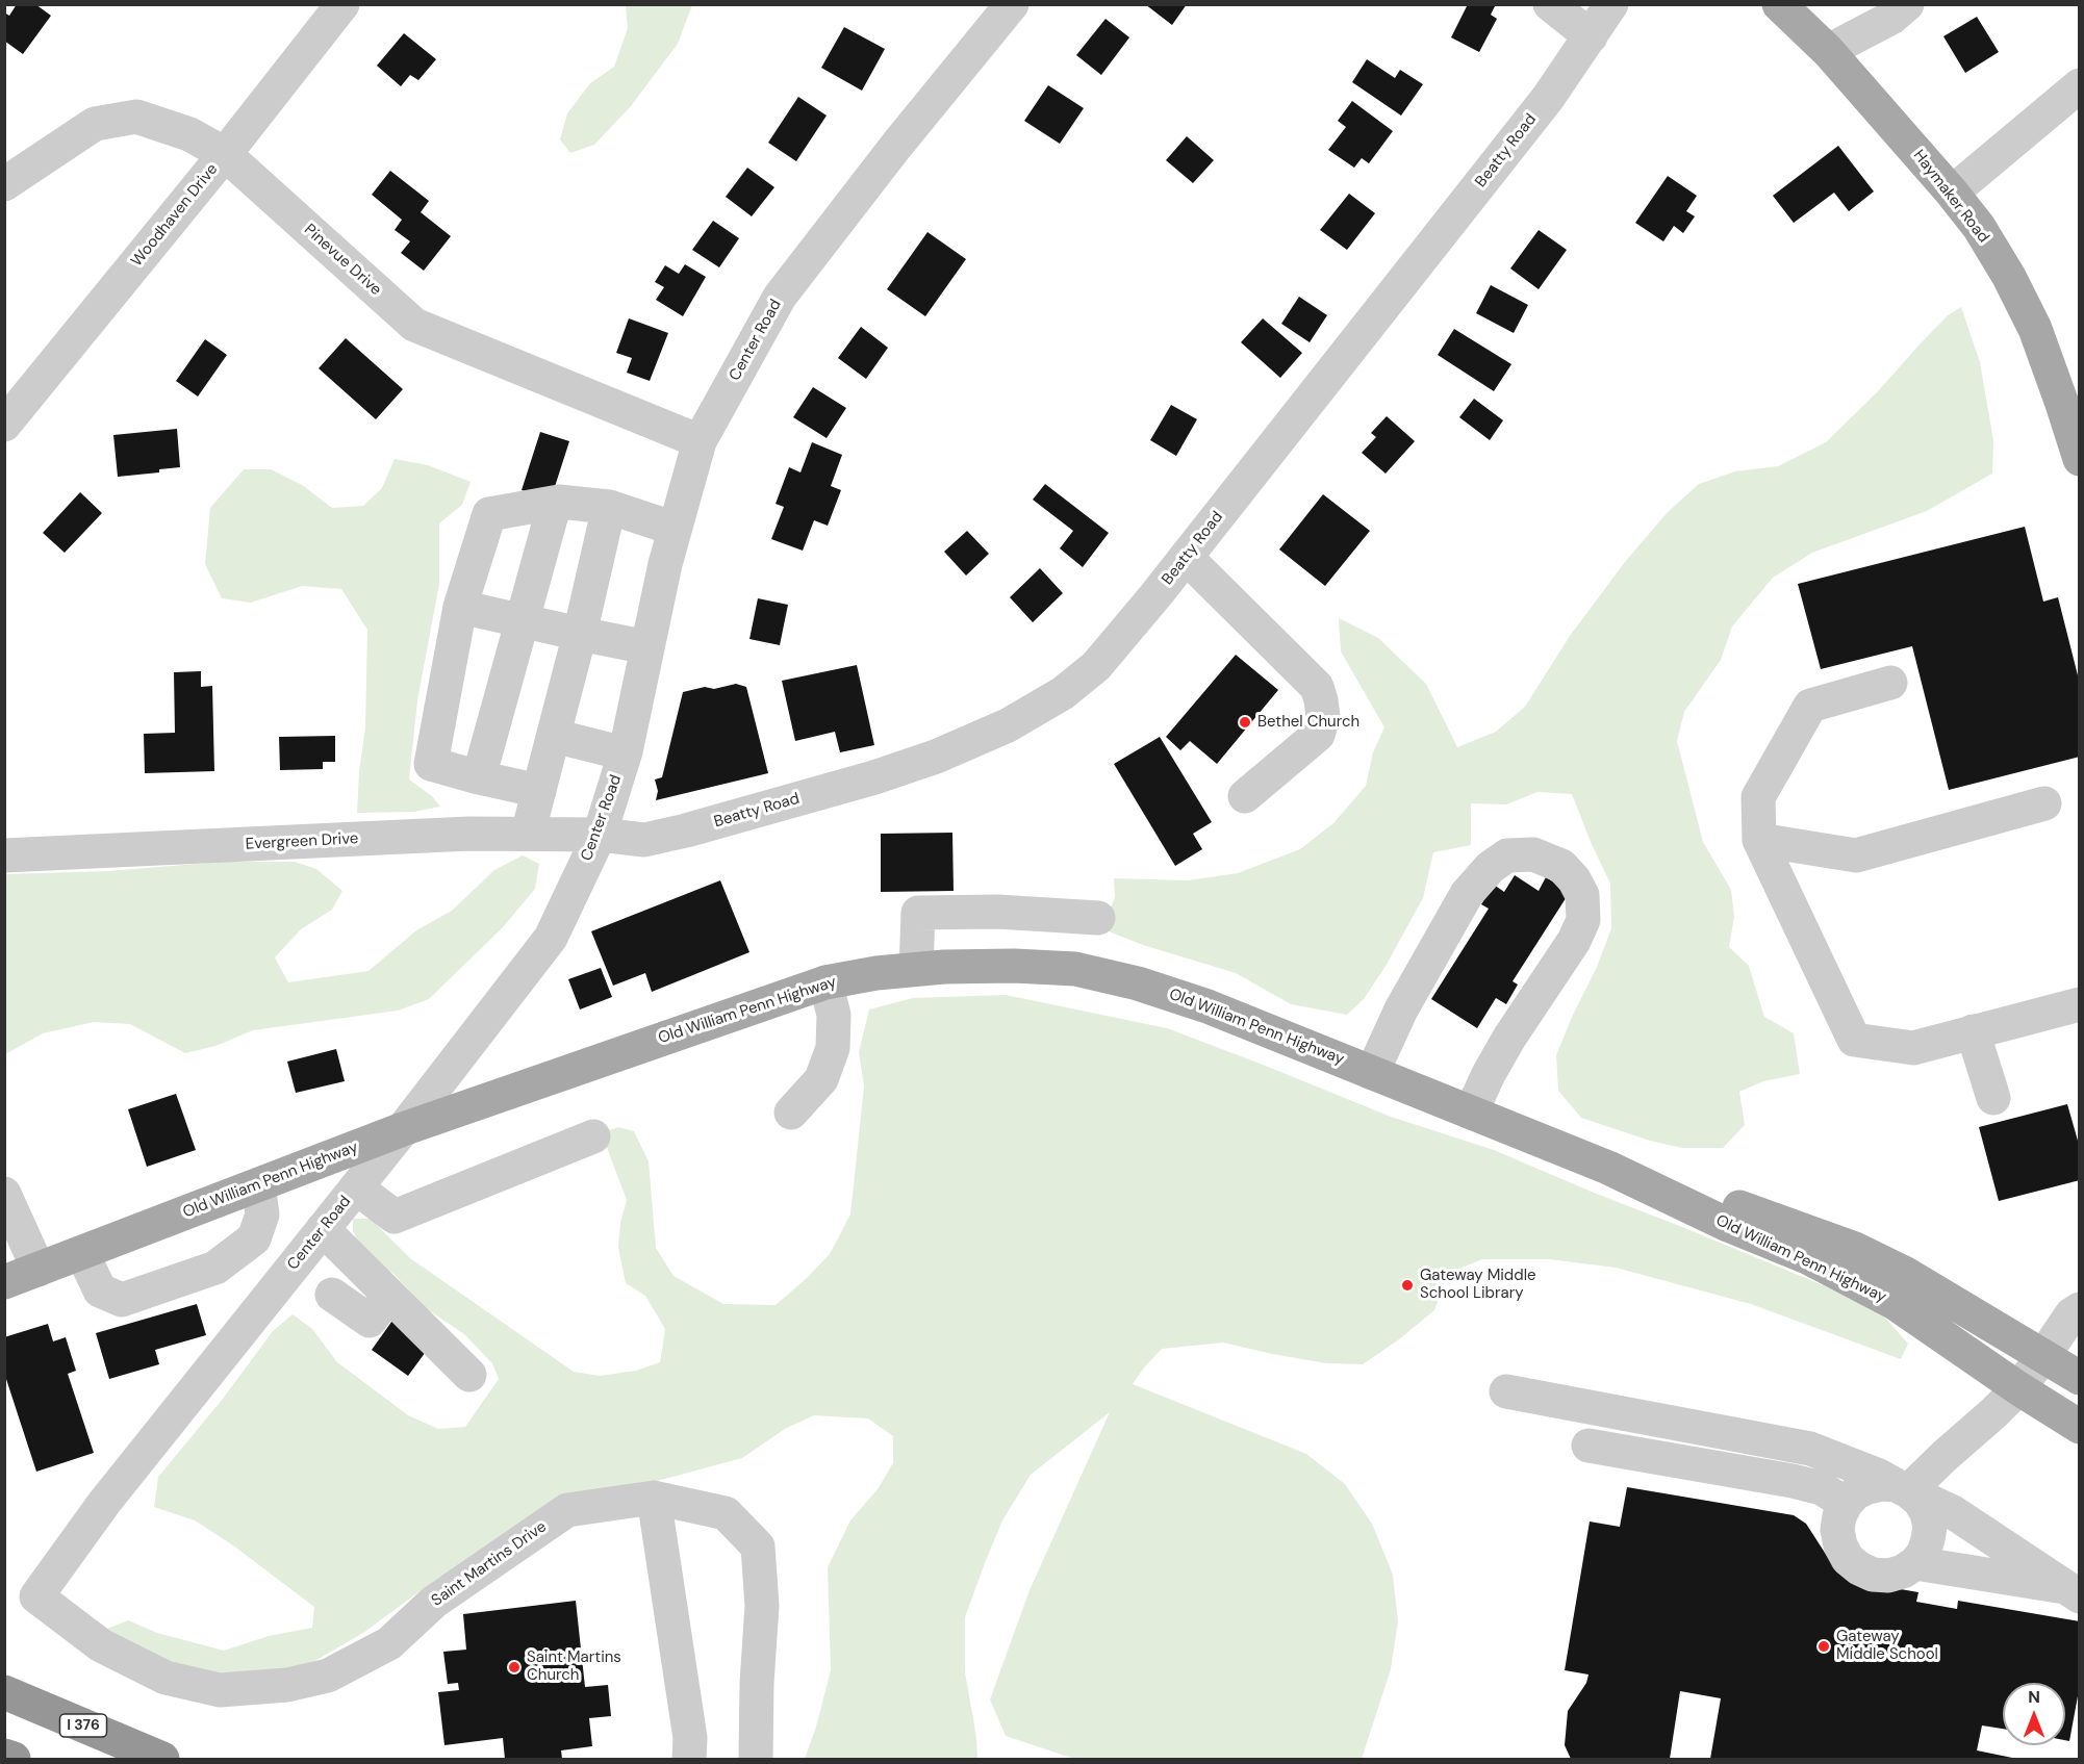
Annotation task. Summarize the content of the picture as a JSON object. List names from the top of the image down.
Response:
{
  "streets": {
    "highway": ["I 376"],
    "main road": ["Haymaker Road", "Old William Penn Highway"],
    "street": [
      "Beatty Road",
      "Woodhaven Drive",
      "Pinevue Drive",
      "Center Road",
      "Evergreen Drive",
      "Saint Martins Drive"
    ]
  },
  "crossings": [
    ["Beatty Road", "Center Road"],
    ["Beatty Road", "Evergreen Drive"],
    ["Woodhaven Drive", "Pinevue Drive"],
    ["Pinevue Drive", "Center Road"],
    ["Center Road", "Evergreen Drive"],
    ["Center Road", "Old William Penn Highway"],
    ["Center Road", "Saint Martins Drive"]
  ],
  "places": [
    "Bethel Church",
    "Gateway Middle School Library",
    "Gateway Middle School",
    "Saint Martins Church"
  ],
  "north": "top"
}
